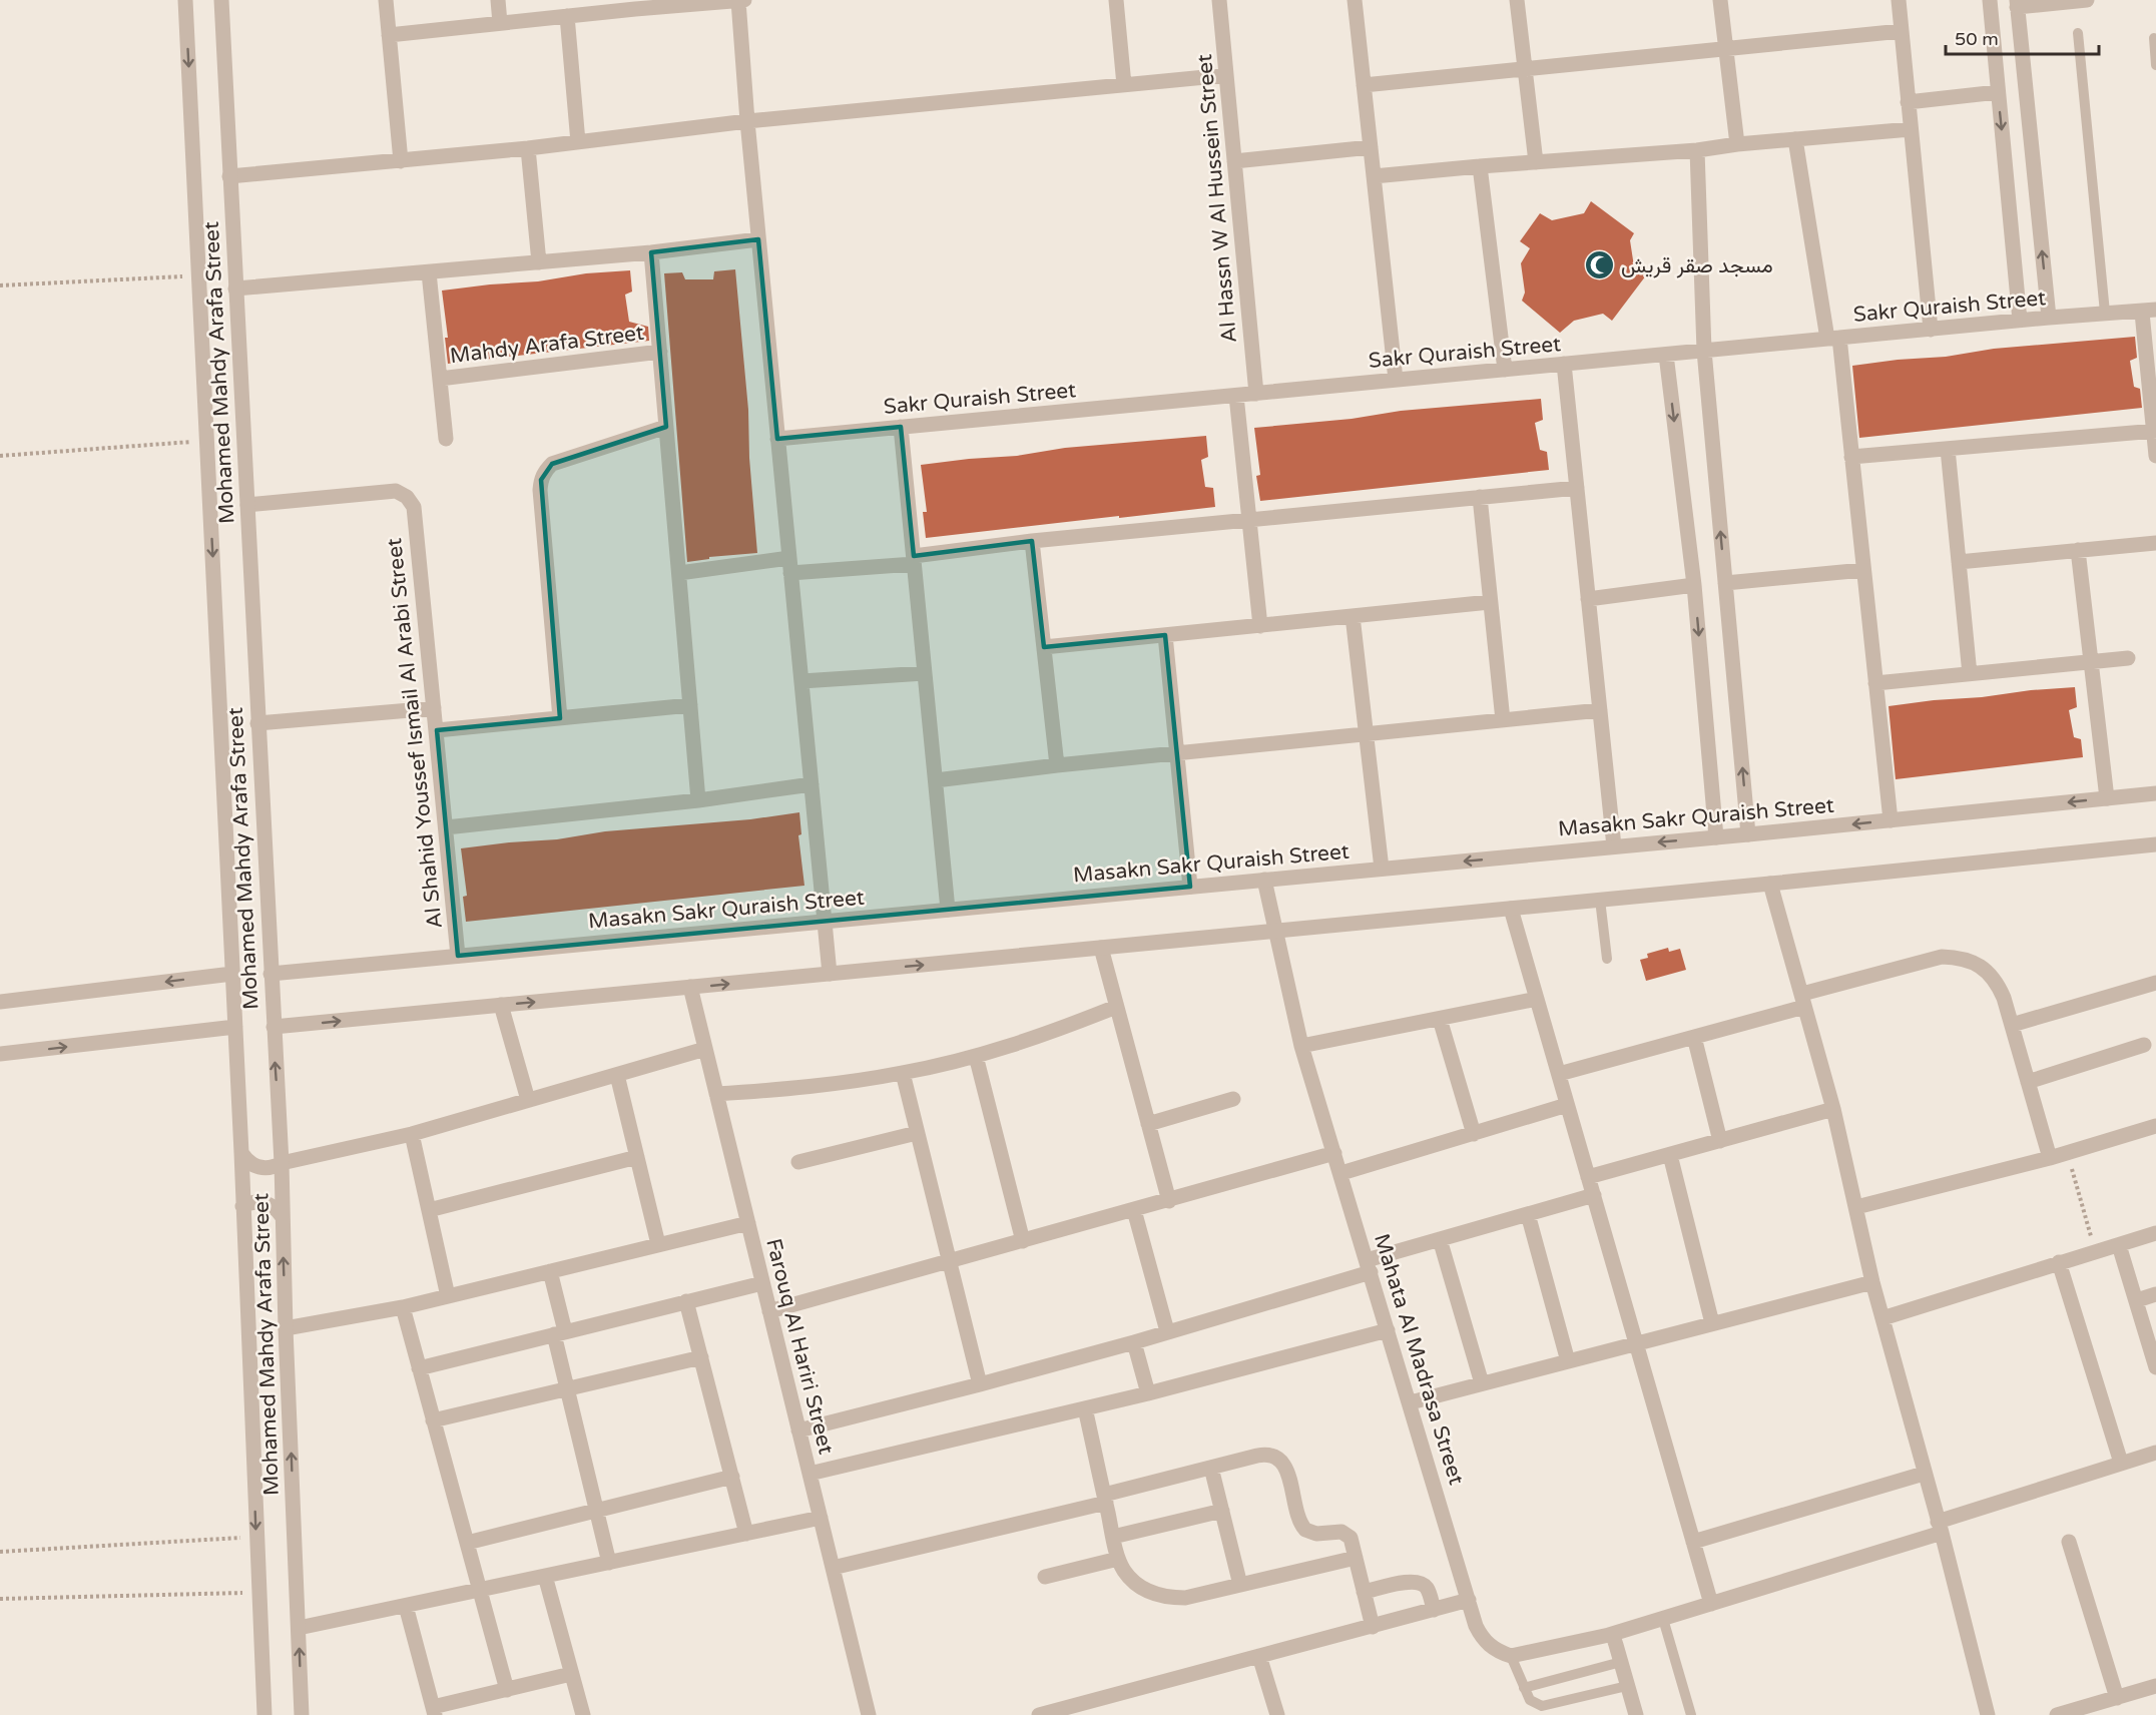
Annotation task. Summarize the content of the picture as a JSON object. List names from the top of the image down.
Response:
{
  "streets": {
    "street": [
      "Al Hassn W Al Hussein Street",
      "Sakr Quraish Street",
      "Mahdy Arafa Street",
      "Mohamed Mahdy Arafa Street",
      "Al Shahid Youssef Ismail Al Arabi Street",
      "Masakn Sakr Quraish Street",
      "Farouq Al Hariri Street",
      "Mahata Al Madrasa Street"
    ]
  },
  "crossings": [
    ["Al Hassn W Al Hussein Street", "Sakr Quraish Street"],
    ["Mohamed Mahdy Arafa Street", "Al Shahid Youssef Ismail Al Arabi Street"],
    ["Mohamed Mahdy Arafa Street", "Masakn Sakr Quraish Street"],
    ["Al Shahid Youssef Ismail Al Arabi Street", "Masakn Sakr Quraish Street"],
    ["Masakn Sakr Quraish Street", "Mahata Al Madrasa Street"]
  ],
  "places": {
    "mosque": ["مسجد صقر قريش"]
  },
  "scale_bar": "50 m"
}
